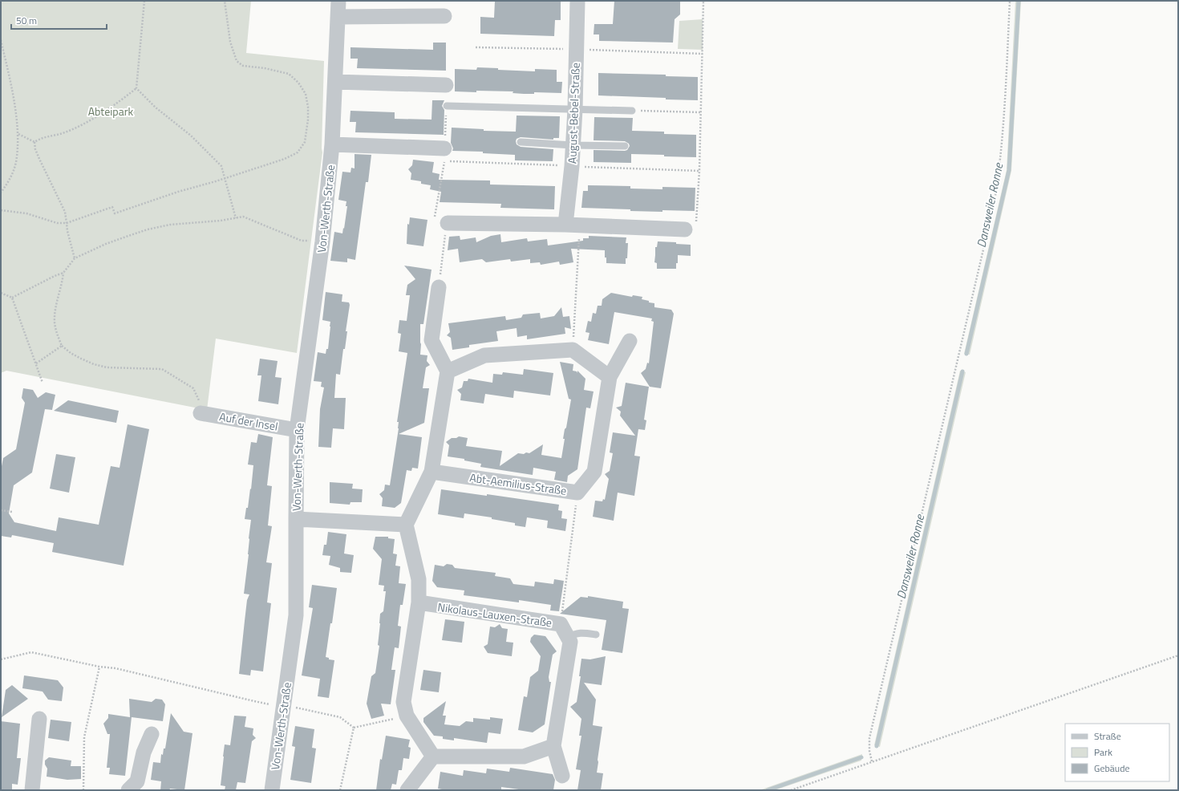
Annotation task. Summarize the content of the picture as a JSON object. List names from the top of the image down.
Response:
{
  "streets": {
    "street": [
      "August-Bebel-Straße",
      "Von-Werth-Straße",
      "Auf der Insel",
      "Abt-Aemilius-Straße",
      "Nikolaus-Lauxen-Straße"
    ]
  },
  "crossings": [
    ["Von-Werth-Straße", "Auf der Insel"]
  ],
  "water": ["Dansweiler Ronne"],
  "parks": ["Abteipark"],
  "legend": ["Straße", "Park", "Gebäude"],
  "scale_bar": "50 m"
}
